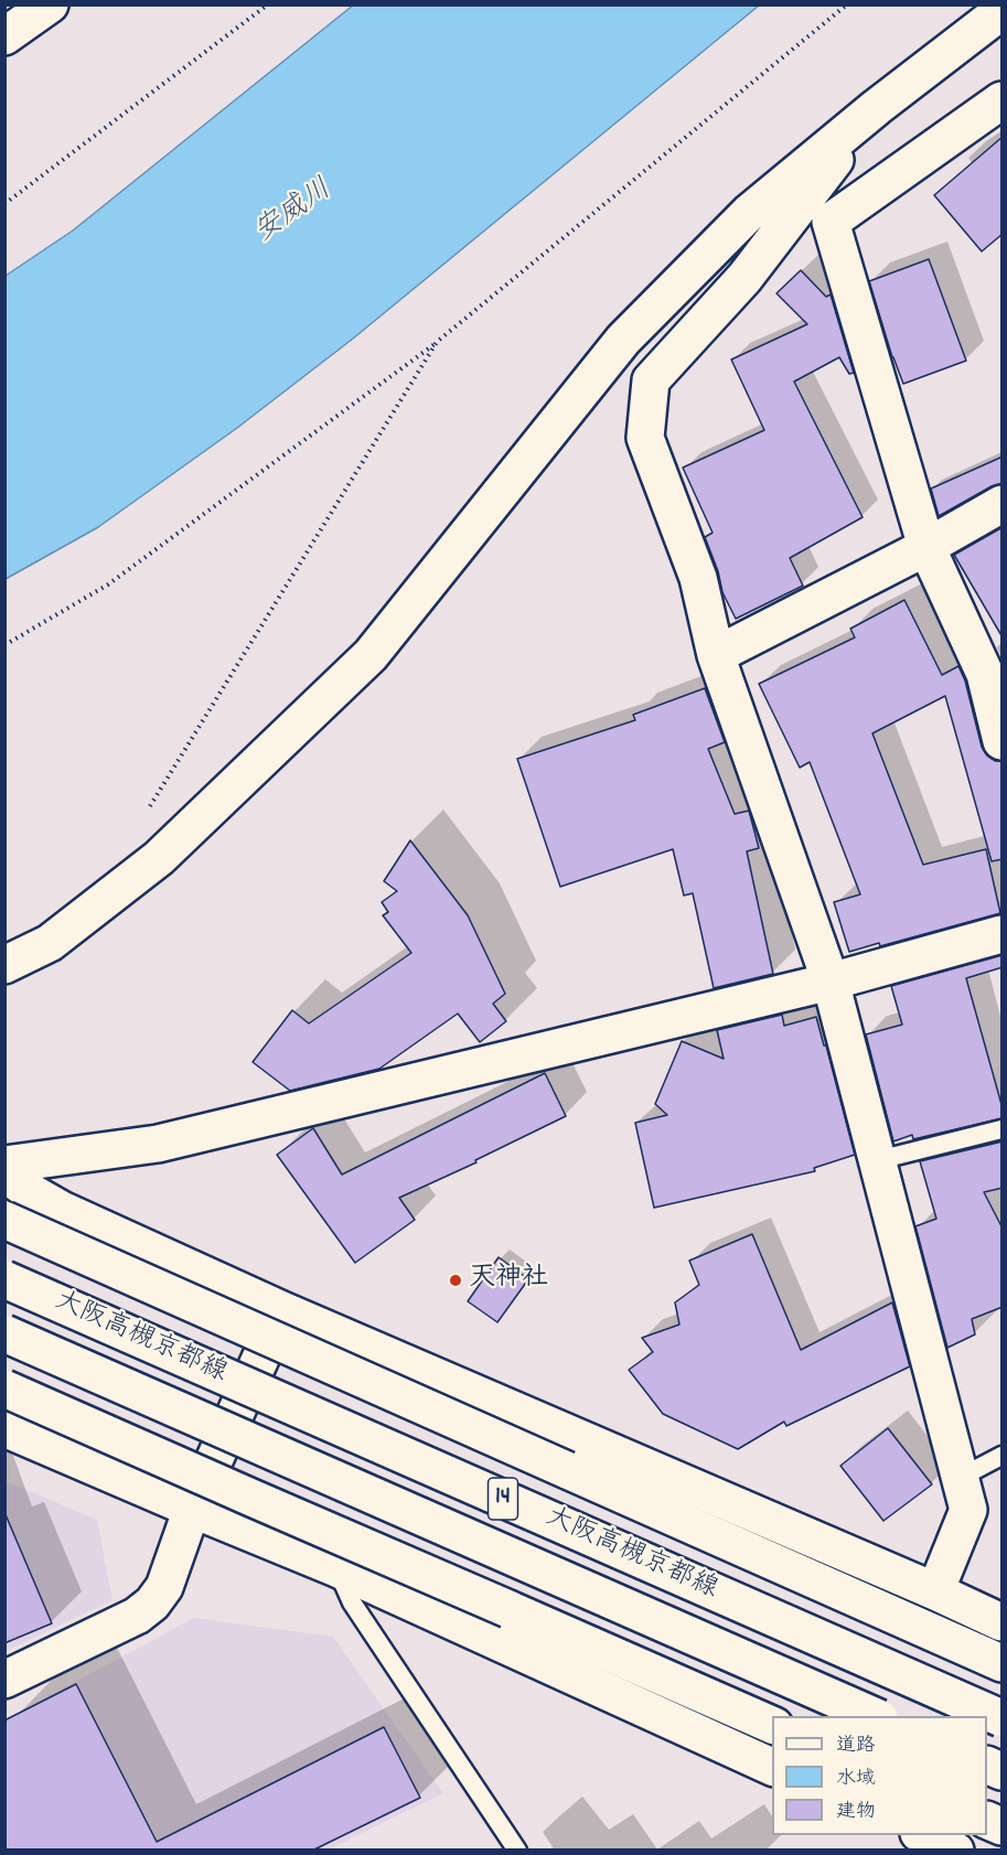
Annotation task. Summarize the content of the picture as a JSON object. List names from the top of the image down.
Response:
{
  "streets": {
    "street": ["大阪高槻京都線", "14"]
  },
  "water": ["安威川"],
  "places": ["天神社"],
  "legend": ["道路", "水域", "建物"]
}
